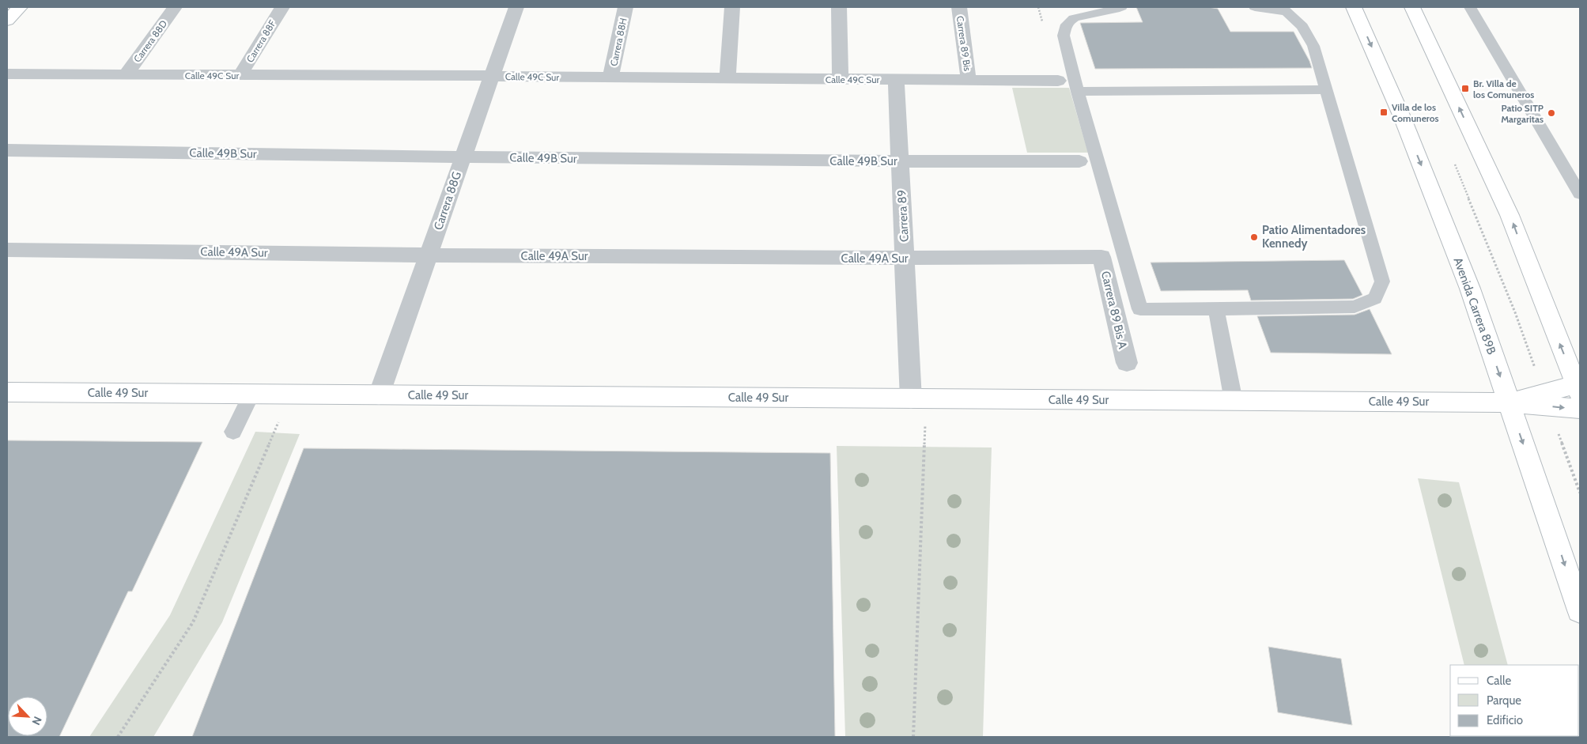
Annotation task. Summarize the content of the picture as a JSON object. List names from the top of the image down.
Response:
{
  "streets": {
    "street": [
      "Carrera 88D",
      "Carrera 88F",
      "Carrera 88H",
      "Carrera 89 Bis",
      "Calle 49C Sur",
      "Calle 49B Sur",
      "Carrera 88G",
      "Carrera 89",
      "Calle 49A Sur",
      "Avenida Carrera 89B",
      "Carrera 89 Bis A",
      "Calle 49 Sur"
    ]
  },
  "crossings": [
    ["Carrera 88D", "Calle 49C Sur"],
    ["Carrera 88F", "Calle 49C Sur"],
    ["Carrera 88H", "Calle 49C Sur"],
    ["Carrera 89 Bis", "Calle 49C Sur"],
    ["Calle 49C Sur", "Carrera 88G"],
    ["Calle 49C Sur", "Carrera 89"],
    ["Calle 49B Sur", "Carrera 88G"],
    ["Calle 49B Sur", "Carrera 89"],
    ["Carrera 88G", "Calle 49A Sur"],
    ["Carrera 88G", "Calle 49 Sur"],
    ["Carrera 89", "Calle 49A Sur"],
    ["Carrera 89", "Calle 49 Sur"],
    ["Calle 49A Sur", "Carrera 89 Bis A"],
    ["Avenida Carrera 89B", "Calle 49 Sur"]
  ],
  "places": {
    "transit": ["Br. Villa de los Comuneros", "Villa de los Comuneros"],
    "other": ["Patio SITP Margaritas", "Patio Alimentadores Kennedy"]
  },
  "legend": ["Calle", "Parque", "Edificio"],
  "north": "bottom right"
}
